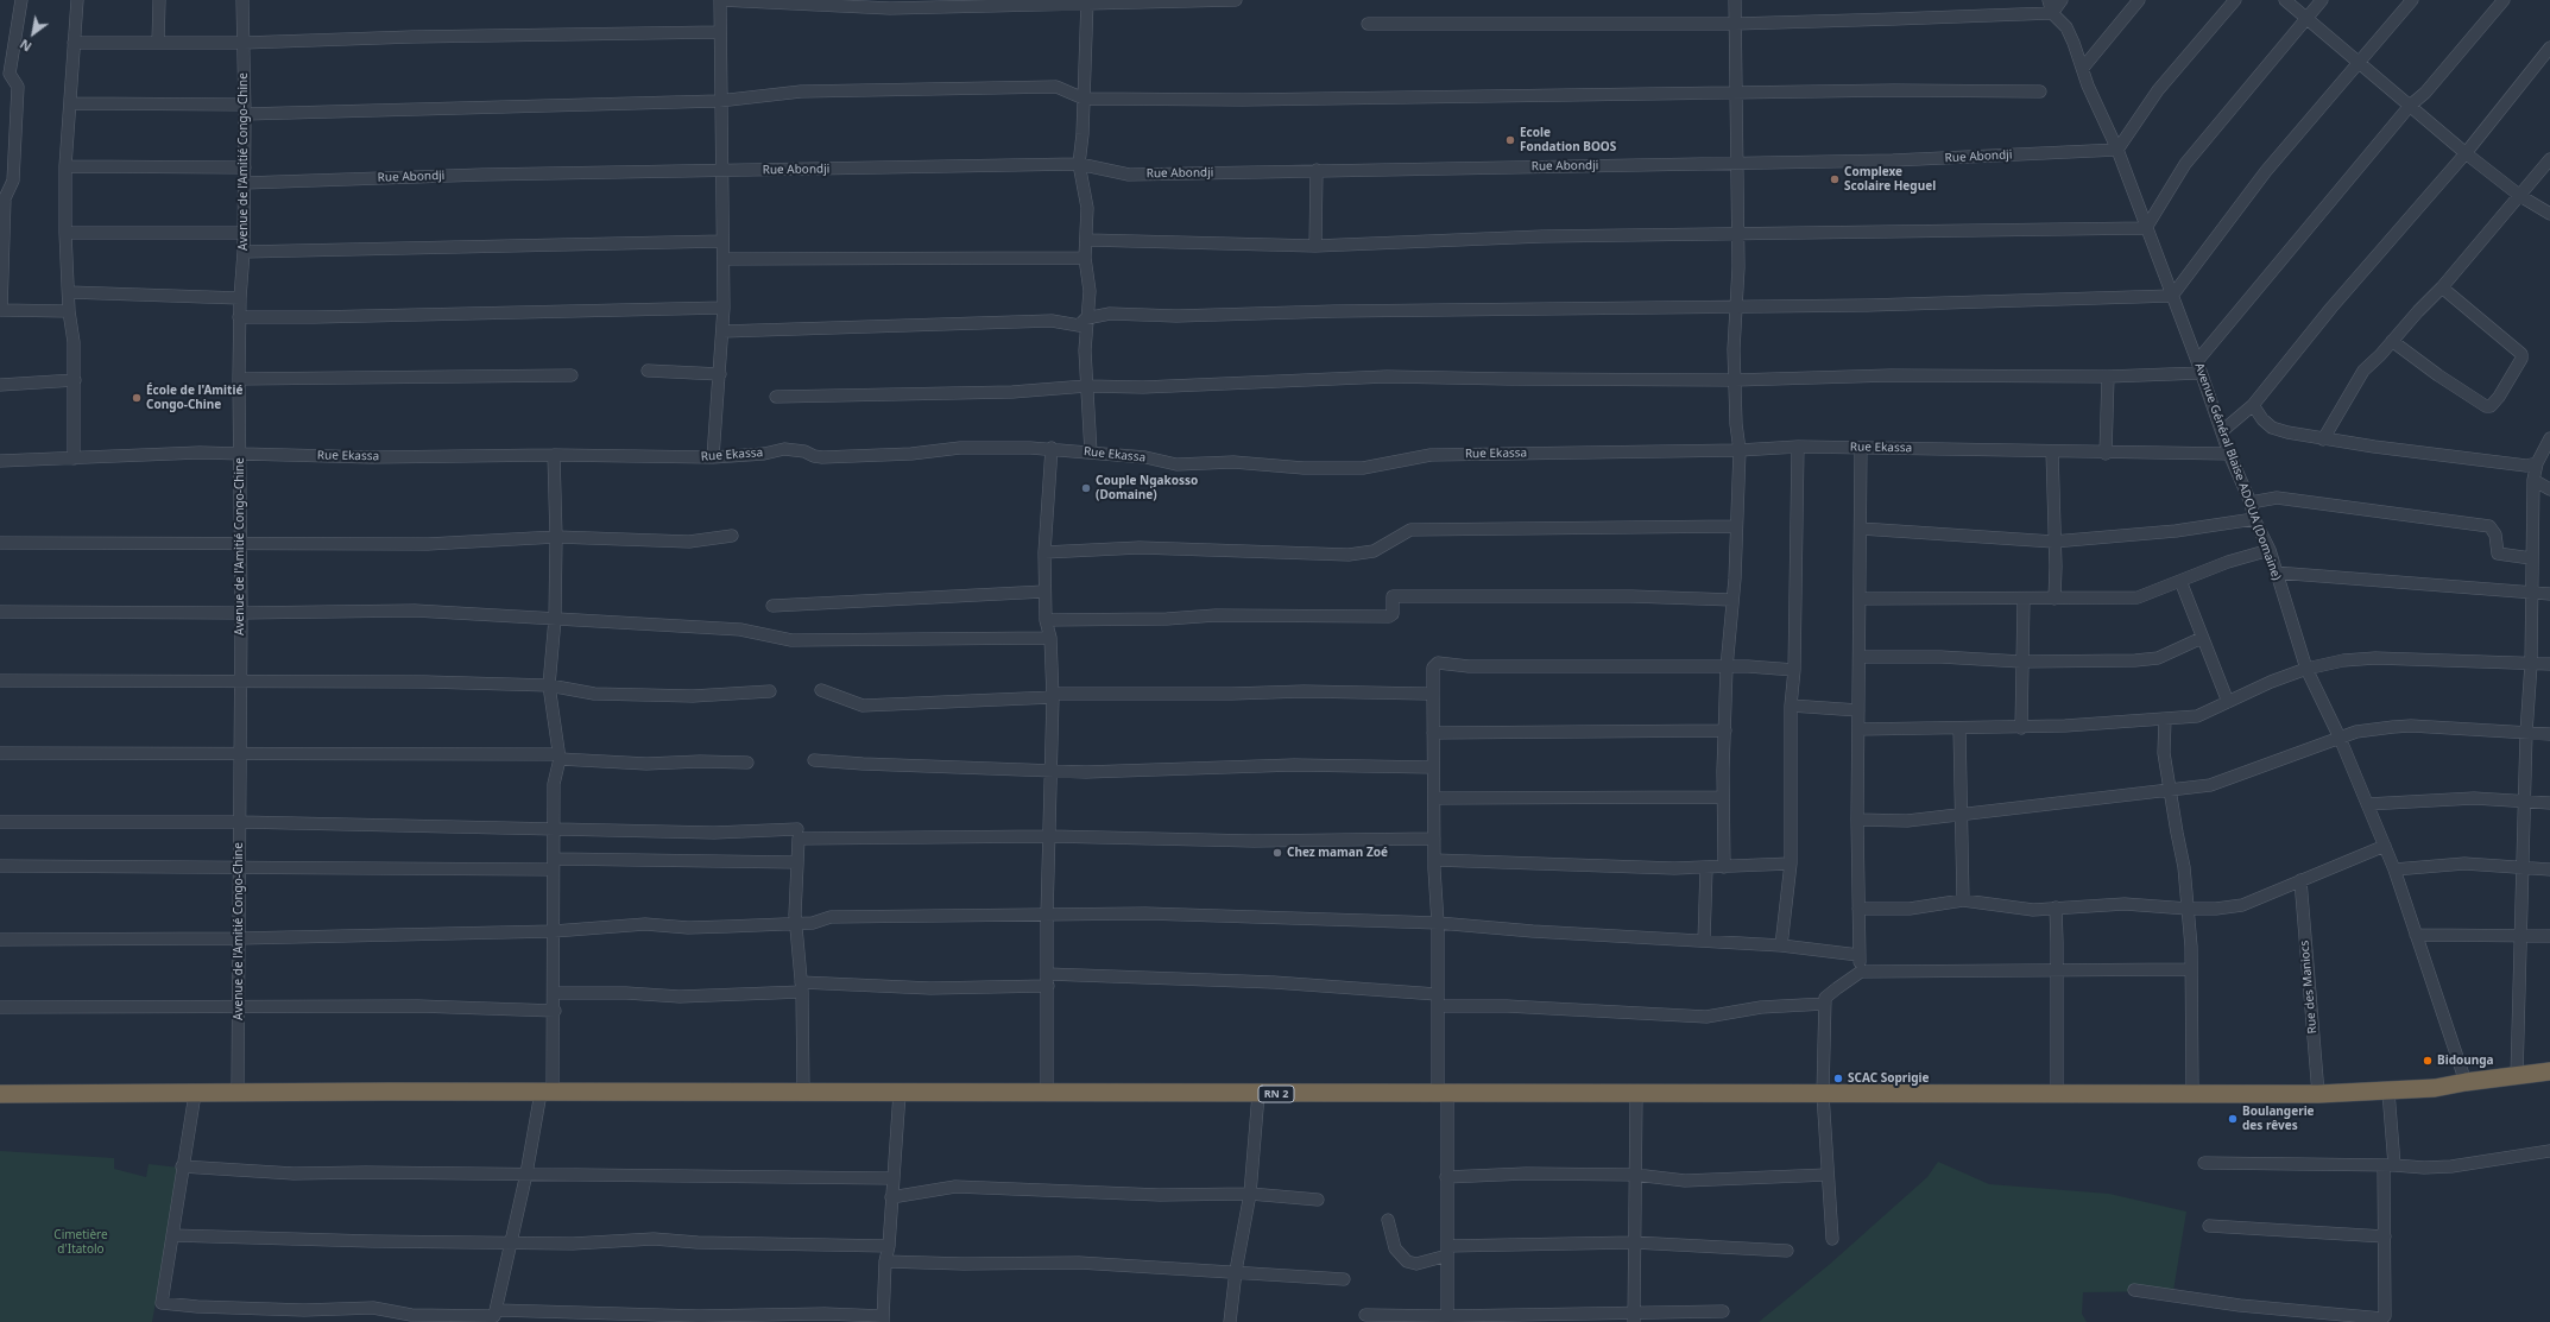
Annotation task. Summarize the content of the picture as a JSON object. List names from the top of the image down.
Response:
{
  "streets": {
    "highway": ["RN 2"],
    "street": [
      "Rue Abondji",
      "Avenue de l'Amitié Congo-Chine",
      "Rue Ekassa",
      "Avenue Général Blaise ADOUA (Domaine)",
      "Rue des Maniocs"
    ]
  },
  "crossings": [
    ["Rue Abondji", "Avenue de l'Amitié Congo-Chine"],
    ["Rue Abondji", "Avenue Général Blaise ADOUA (Domaine)"],
    ["Avenue de l'Amitié Congo-Chine", "Rue Ekassa"],
    ["Avenue de l'Amitié Congo-Chine", "RN 2"],
    ["Rue Ekassa", "Avenue Général Blaise ADOUA (Domaine)"],
    ["Avenue Général Blaise ADOUA (Domaine)", "RN 2"],
    ["Rue des Maniocs", "RN 2"]
  ],
  "parks": ["Cimetière d'Itatolo"],
  "places": [
    "Ecole Fondation BOOS",
    "Complexe Scolaire Heguel",
    "École de l'Amitié Congo-Chine",
    "Couple Ngakosso (Domaine)",
    "Chez maman Zoé",
    "Bidounga",
    "SCAC Soprigie",
    "Boulangerie des rêves"
  ],
  "north": "bottom left"
}
